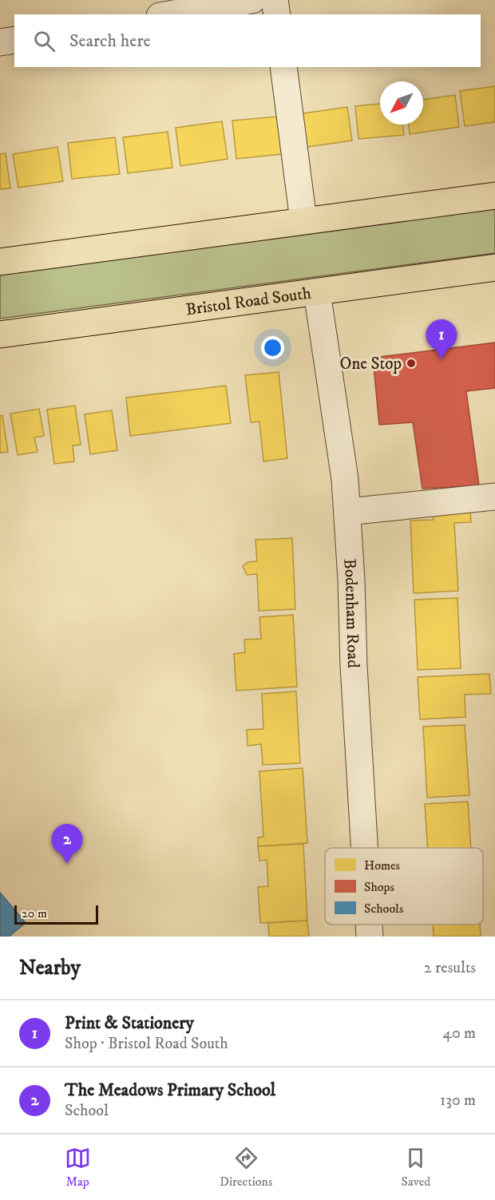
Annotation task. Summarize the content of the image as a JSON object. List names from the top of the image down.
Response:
{
  "streets": {
    "highway": ["Bristol Road South"],
    "street": ["Bodenham Road"]
  },
  "crossings": [
    ["Bristol Road South", "Bodenham Road"]
  ],
  "places": ["One Stop"],
  "legend": ["Homes", "Shops", "Schools"],
  "scale_bar": "20 m",
  "north": "bottom left",
  "page": {
    "search": "Search here",
    "pins": ["1", "2"],
    "scale": "20 m",
    "heading": ["Nearby", "2 results"],
    "list": [
      {
        "mark": "1",
        "name": "Print & Stationery",
        "note": "Shop · Bristol Road South",
        "value": "40 m"
      },
      {
        "mark": "2",
        "name": "The Meadows Primary School",
        "note": "School",
        "value": "130 m"
      }
    ],
    "nav": ["Map", "Directions", "Saved"]
  }
}
